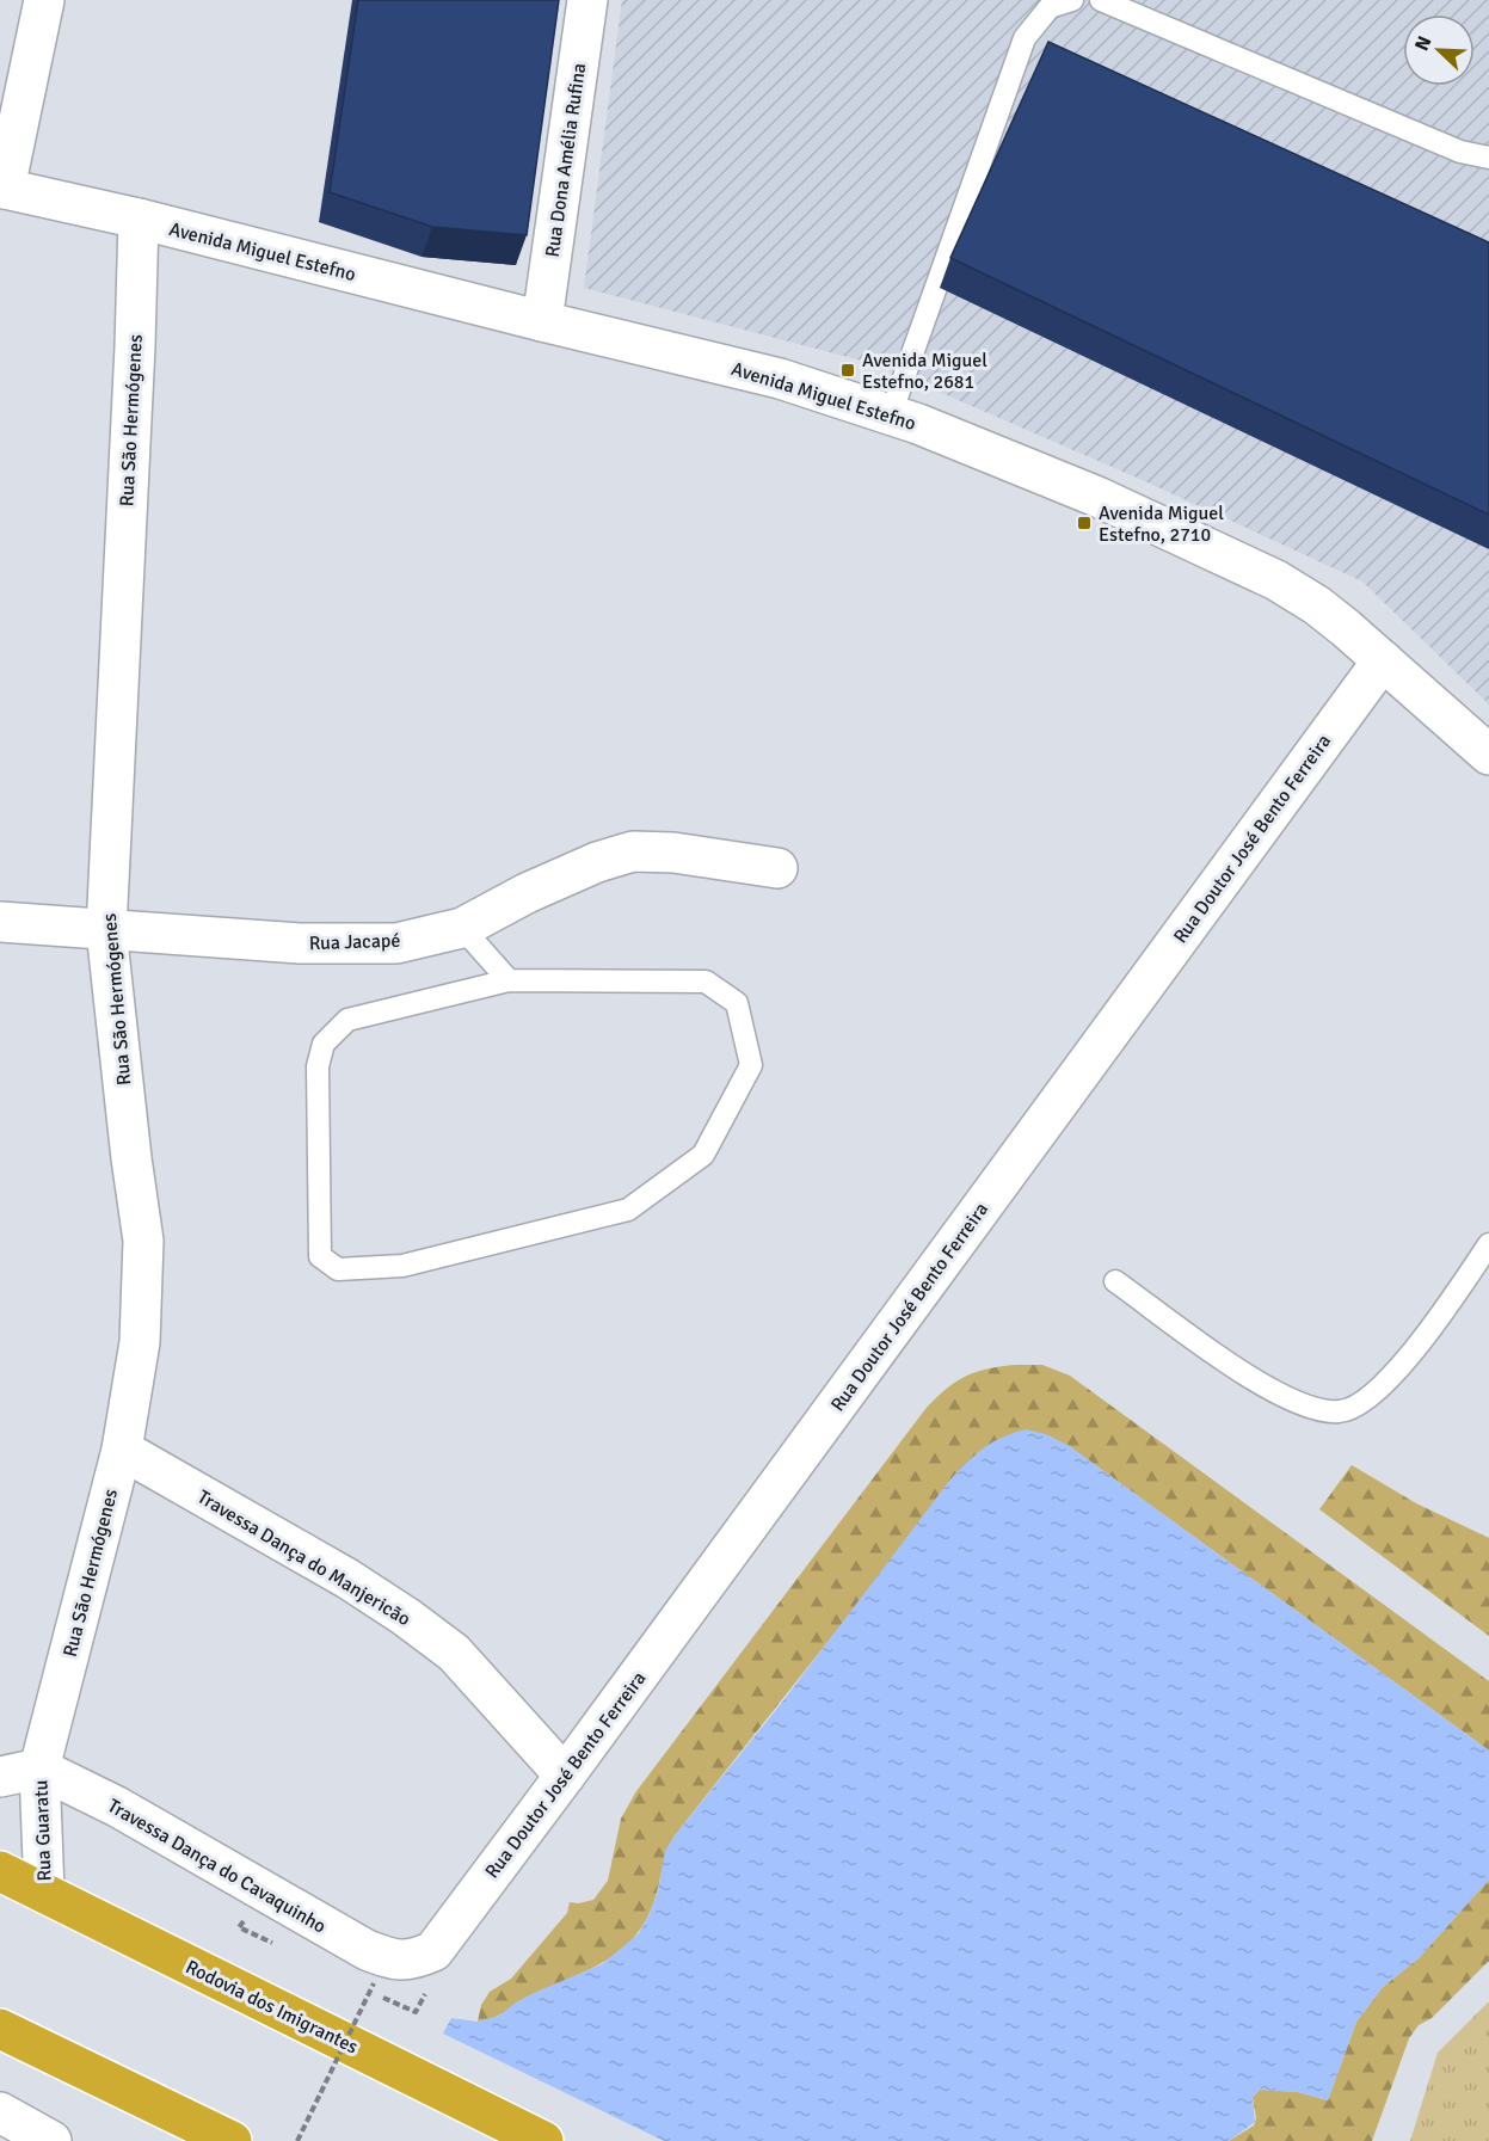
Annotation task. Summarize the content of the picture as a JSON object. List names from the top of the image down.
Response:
{
  "streets": {
    "highway": ["Rodovia dos Imigrantes"],
    "street": [
      "Rua Dona Amélia Rufina",
      "Avenida Miguel Estefno",
      "Rua São Hermógenes",
      "Rua Doutor José Bento Ferreira",
      "Rua Jacapé",
      "Travessa Dança do Manjericão",
      "Rua Guaratu",
      "Travessa Dança do Cavaquinho"
    ]
  },
  "crossings": [
    ["Rua Dona Amélia Rufina", "Avenida Miguel Estefno"],
    ["Avenida Miguel Estefno", "Rua São Hermógenes"],
    ["Avenida Miguel Estefno", "Rua Doutor José Bento Ferreira"],
    ["Rua São Hermógenes", "Rua Jacapé"],
    ["Rua São Hermógenes", "Travessa Dança do Manjericão"],
    ["Rua São Hermógenes", "Rua Guaratu"],
    ["Rua São Hermógenes", "Travessa Dança do Cavaquinho"],
    ["Rua Doutor José Bento Ferreira", "Travessa Dança do Manjericão"],
    ["Rua Doutor José Bento Ferreira", "Travessa Dança do Cavaquinho"],
    ["Rua Guaratu", "Travessa Dança do Cavaquinho"],
    ["Rua Guaratu", "Rodovia dos Imigrantes"]
  ],
  "places": {
    "transit": ["Avenida Miguel Estefno, 2681", "Avenida Miguel Estefno, 2710"]
  },
  "north": "top left"
}
